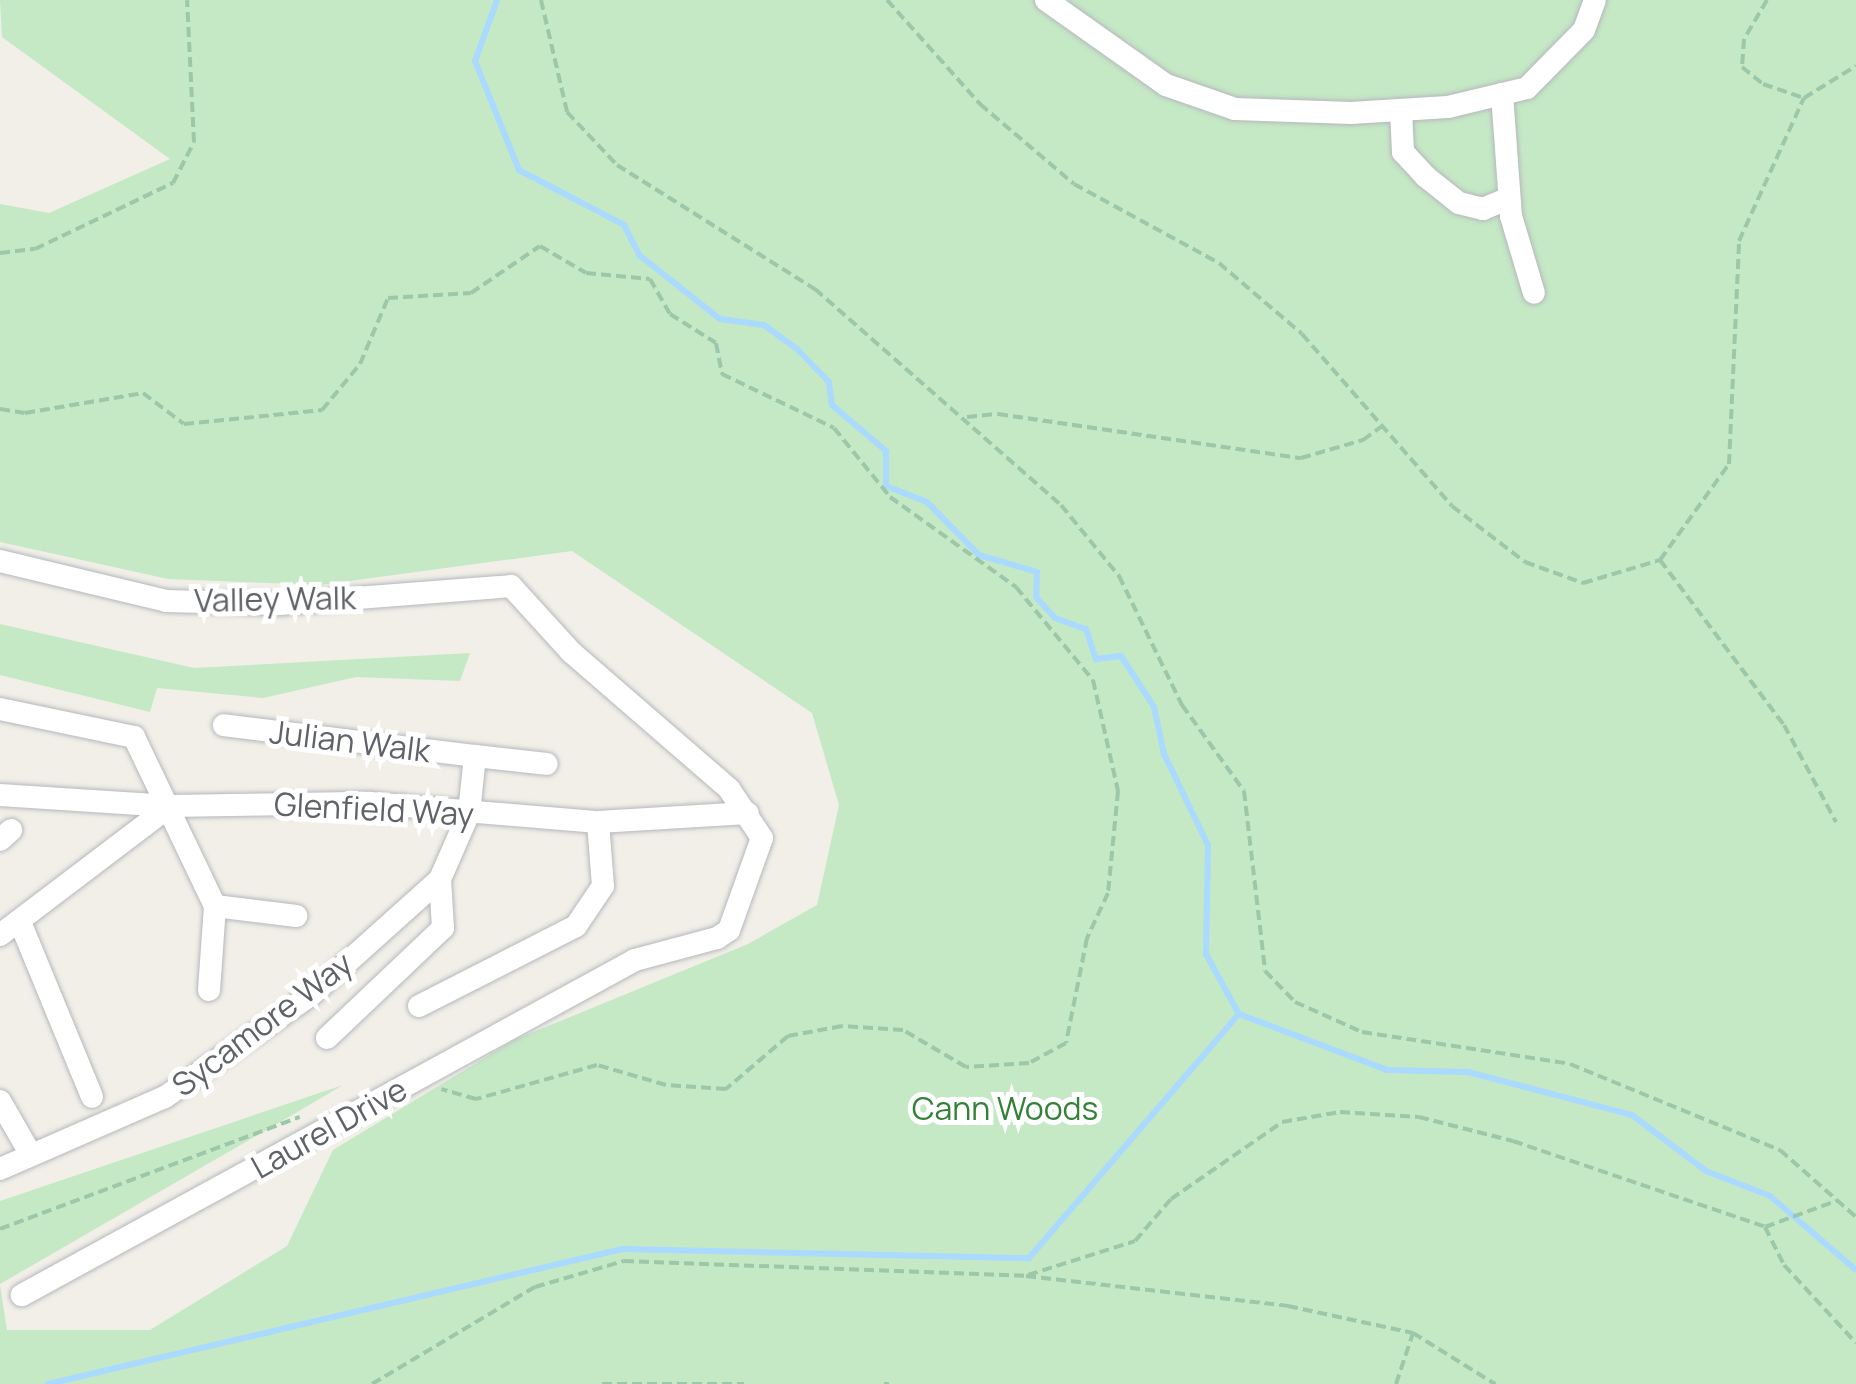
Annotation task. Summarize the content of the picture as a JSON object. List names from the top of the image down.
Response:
{
  "streets": {
    "street": [
      "Valley Walk",
      "Julian Walk",
      "Glenfield Way",
      "Sycamore Way",
      "Laurel Drive"
    ]
  },
  "crossings": [
    ["Valley Walk", "Glenfield Way"],
    ["Valley Walk", "Laurel Drive"],
    ["Julian Walk", "Glenfield Way"],
    ["Julian Walk", "Sycamore Way"],
    ["Glenfield Way", "Sycamore Way"],
    ["Glenfield Way", "Laurel Drive"]
  ],
  "parks": ["Cann Woods"]
}
